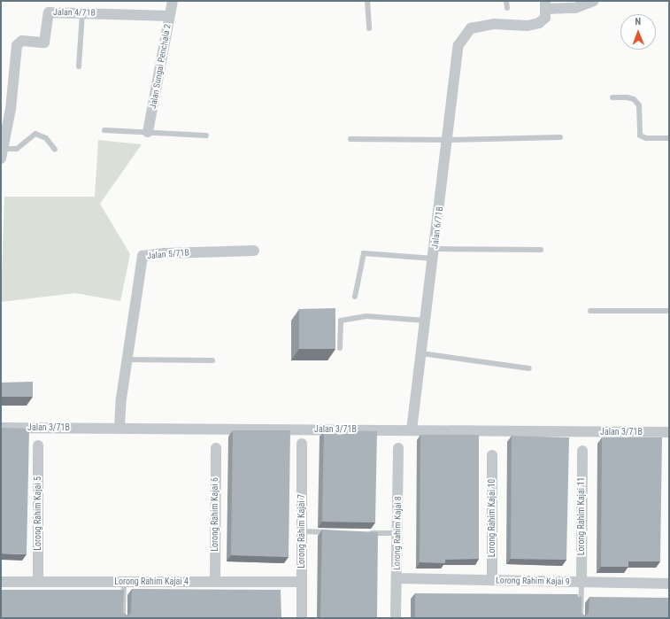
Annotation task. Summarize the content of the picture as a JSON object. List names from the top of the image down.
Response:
{
  "streets": {
    "street": [
      "Jalan 4/71B",
      "Jalan Sungai Penchala 2",
      "Jalan 6/71B",
      "Jalan 5/71B",
      "Jalan 3/71B",
      "Lorong Rahim Kajai 5",
      "Lorong Rahim Kajai 6",
      "Lorong Rahim Kajai 11",
      "Lorong Rahim Kajai 10",
      "Lorong Rahim Kajai 7",
      "Lorong Rahim Kajai 8",
      "Lorong Rahim Kajai 9",
      "Lorong Rahim Kajai 4"
    ]
  },
  "crossings": [
    ["Jalan 4/71B", "Jalan Sungai Penchala 2"],
    ["Jalan 6/71B", "Jalan 3/71B"],
    ["Jalan 5/71B", "Jalan 3/71B"],
    ["Lorong Rahim Kajai 5", "Lorong Rahim Kajai 4"],
    ["Lorong Rahim Kajai 6", "Lorong Rahim Kajai 4"],
    ["Lorong Rahim Kajai 11", "Lorong Rahim Kajai 9"],
    ["Lorong Rahim Kajai 10", "Lorong Rahim Kajai 9"],
    ["Lorong Rahim Kajai 7", "Lorong Rahim Kajai 4"],
    ["Lorong Rahim Kajai 8", "Lorong Rahim Kajai 9"]
  ],
  "north": "top"
}
